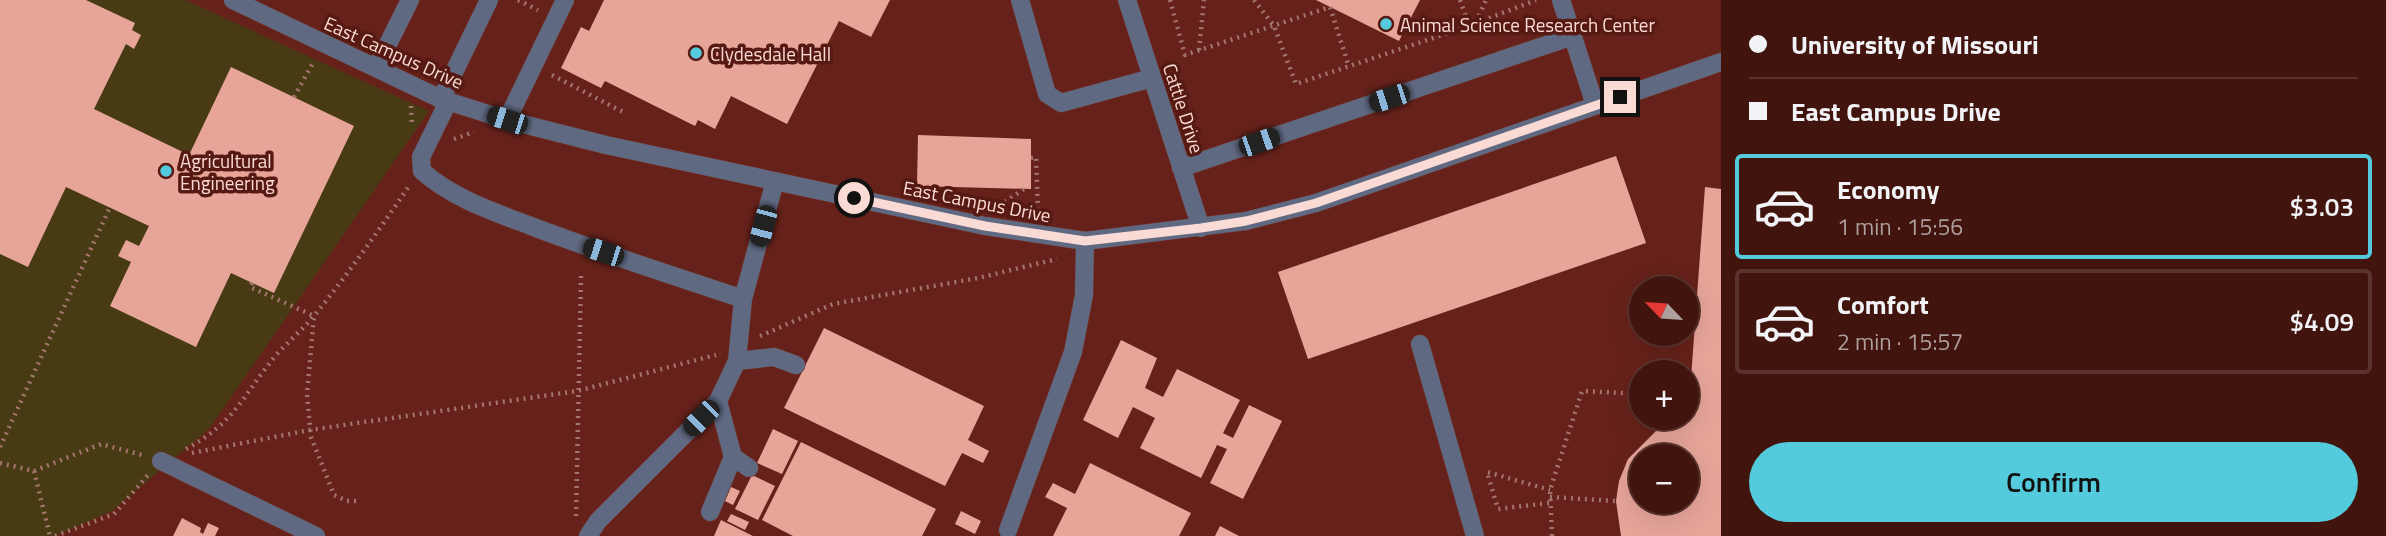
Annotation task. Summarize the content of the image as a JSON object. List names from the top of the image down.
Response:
{
  "streets": {
    "street": ["East Campus Drive", "Cattle Drive"]
  },
  "crossings": [
    ["East Campus Drive", "Cattle Drive"]
  ],
  "places": ["Animal Science Research Center", "Clydesdale Hall", "Agricultural Engineering"],
  "north": "top left",
  "page": {
    "banner": ["University of Missouri", "East Campus Drive"],
    "list": [
      {
        "name": "Economy",
        "note": "1 min · 15:56",
        "value": "$3.03"
      },
      {
        "name": "Comfort",
        "note": "2 min · 15:57",
        "value": "$4.09"
      }
    ],
    "map_buttons": ["+", "−"],
    "buttons": "Confirm"
  }
}
